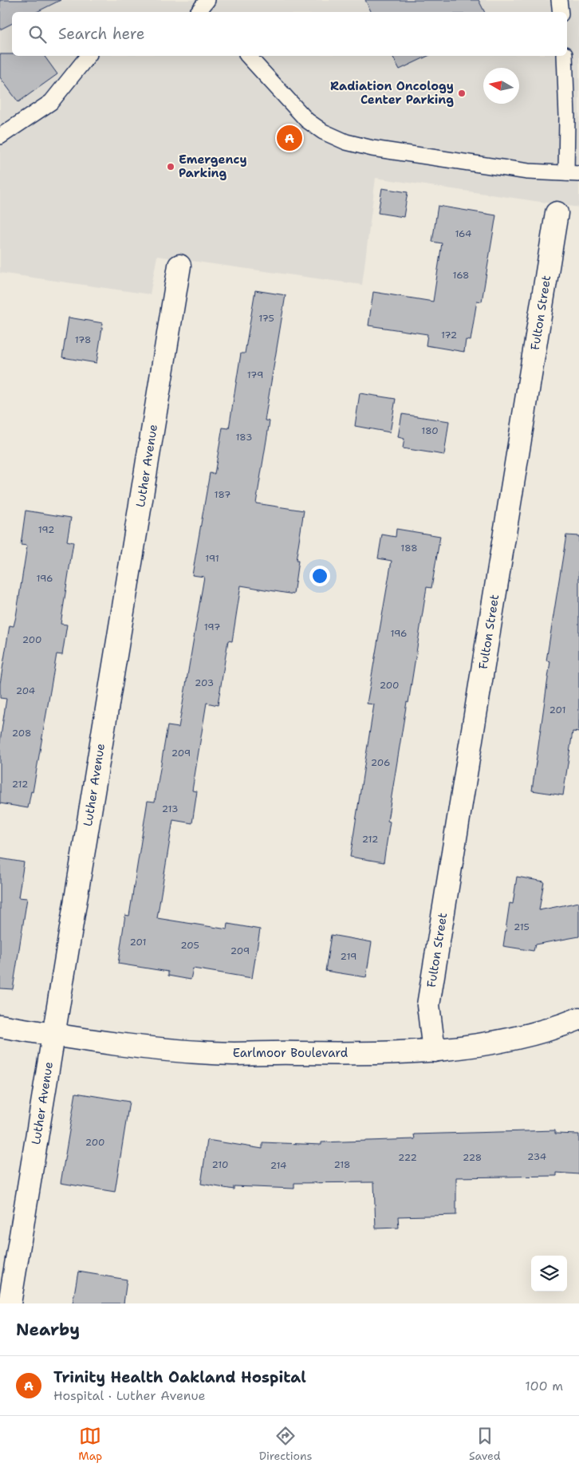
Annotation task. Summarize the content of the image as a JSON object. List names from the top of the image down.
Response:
{
  "streets": {
    "street": ["Fulton Street", "Luther Avenue", "Earlmoor Boulevard"]
  },
  "crossings": [
    ["Fulton Street", "Earlmoor Boulevard"],
    ["Luther Avenue", "Earlmoor Boulevard"]
  ],
  "places": ["Radiation Oncology Center Parking", "Emergency Parking"],
  "house_numbers": [
    "164",
    "168",
    "175",
    "172",
    "178",
    "179",
    "180",
    "183",
    "187",
    "192",
    "188",
    "191",
    "196",
    "197",
    "196",
    "200",
    "203",
    "200",
    "204",
    "201",
    "208",
    "209",
    "206",
    "212",
    "213",
    "212",
    "215",
    "201",
    "205",
    "209",
    "219",
    "200",
    "234",
    "222",
    "228",
    "210",
    "218",
    "214"
  ],
  "north": "left",
  "page": {
    "search": "Search here",
    "pins": "A",
    "heading": "Nearby",
    "list": [
      {
        "mark": "A",
        "name": "Trinity Health Oakland Hospital",
        "note": "Hospital · Luther Avenue",
        "value": "100 m"
      }
    ],
    "nav": ["Map", "Directions", "Saved"]
  }
}
